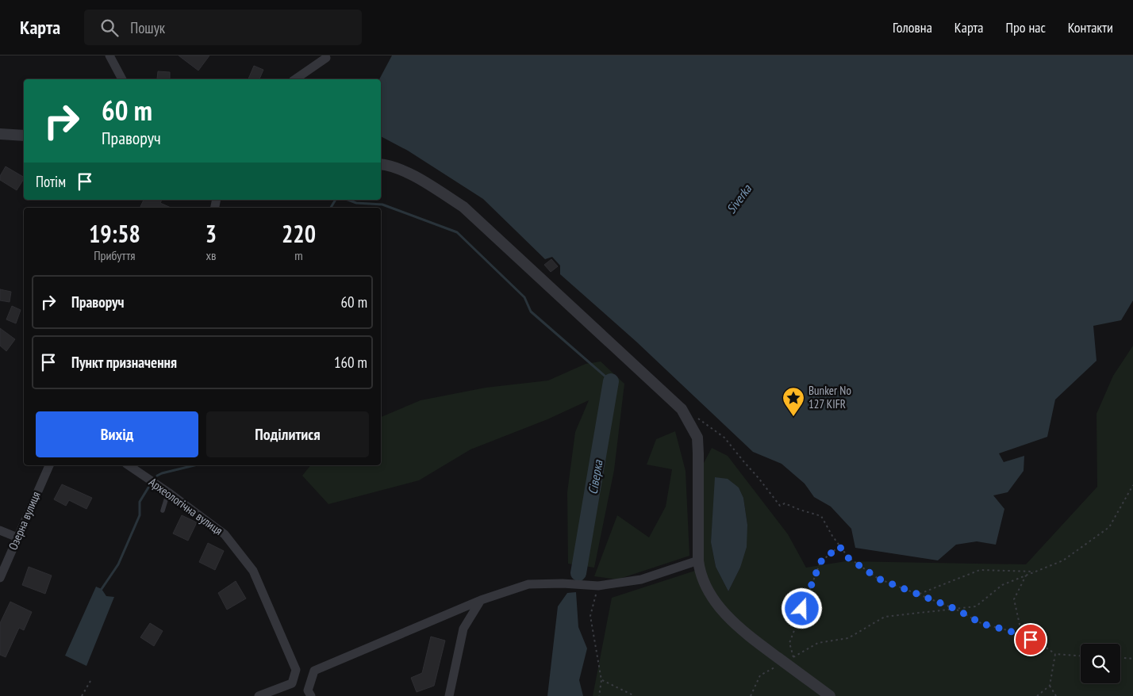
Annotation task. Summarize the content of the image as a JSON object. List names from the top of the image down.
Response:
{
  "streets": {
    "street": ["Археологічна вулиця", "Озерна вулиця"]
  },
  "water": ["Siverka", "Сіверка"],
  "places": {
    "place": ["Bunker No 127 KIFR"]
  },
  "page": {
    "header": "Карта",
    "search": "Пошук",
    "nav": [
      "Головна",
      "Карта",
      "Про нас",
      "Контакти"
    ],
    "turn": ["60 m", "Праворуч"],
    "then": "Потім",
    "eta": [
      "19:58",
      "Прибуття",
      "3",
      "хв",
      "220",
      "m"
    ],
    "list": [
      {
        "name": "Праворуч",
        "value": "60 m"
      },
      {
        "name": "Пункт призначення",
        "value": "160 m"
      }
    ],
    "buttons": ["Вихід", "Поділитися"]
  }
}
